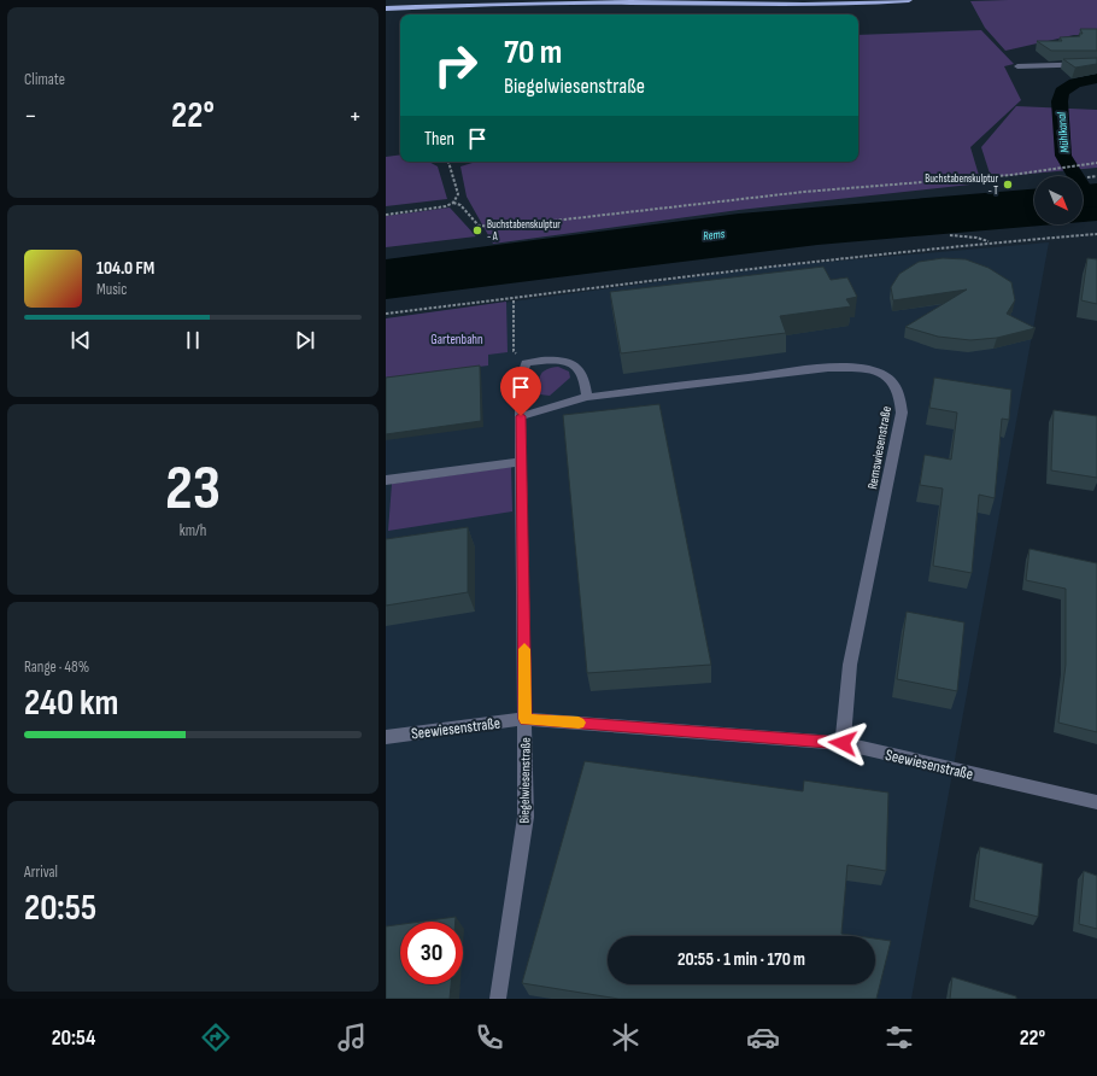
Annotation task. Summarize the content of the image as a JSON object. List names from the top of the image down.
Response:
{
  "streets": {
    "street": ["Remswiesenstraße", "Seewiesenstraße", "Biegelwiesenstraße"]
  },
  "crossings": [
    ["Remswiesenstraße", "Seewiesenstraße"],
    ["Seewiesenstraße", "Biegelwiesenstraße"]
  ],
  "water": ["Mühlkanal", "Rems"],
  "parks": ["Gartenbahn"],
  "places": ["Buchstabenskulptur - T", "Buchstabenskulptur - A"],
  "north": "bottom right",
  "page": {
    "tile": [
      "Climate",
      ["23", "km/h"],
      ["Range · 48%", "240 km"],
      ["Arrival", "20:55"]
    ],
    "turn": ["70 m", "Biegelwiesenstraße"],
    "heat": ["−", "22°", "+"],
    "then": "Then",
    "song": ["104.0 FM", "Music"],
    "limit": "30",
    "trip": "20:55 · 1 min · 170 m",
    "tabs": ["20:54", "22°"]
  }
}
